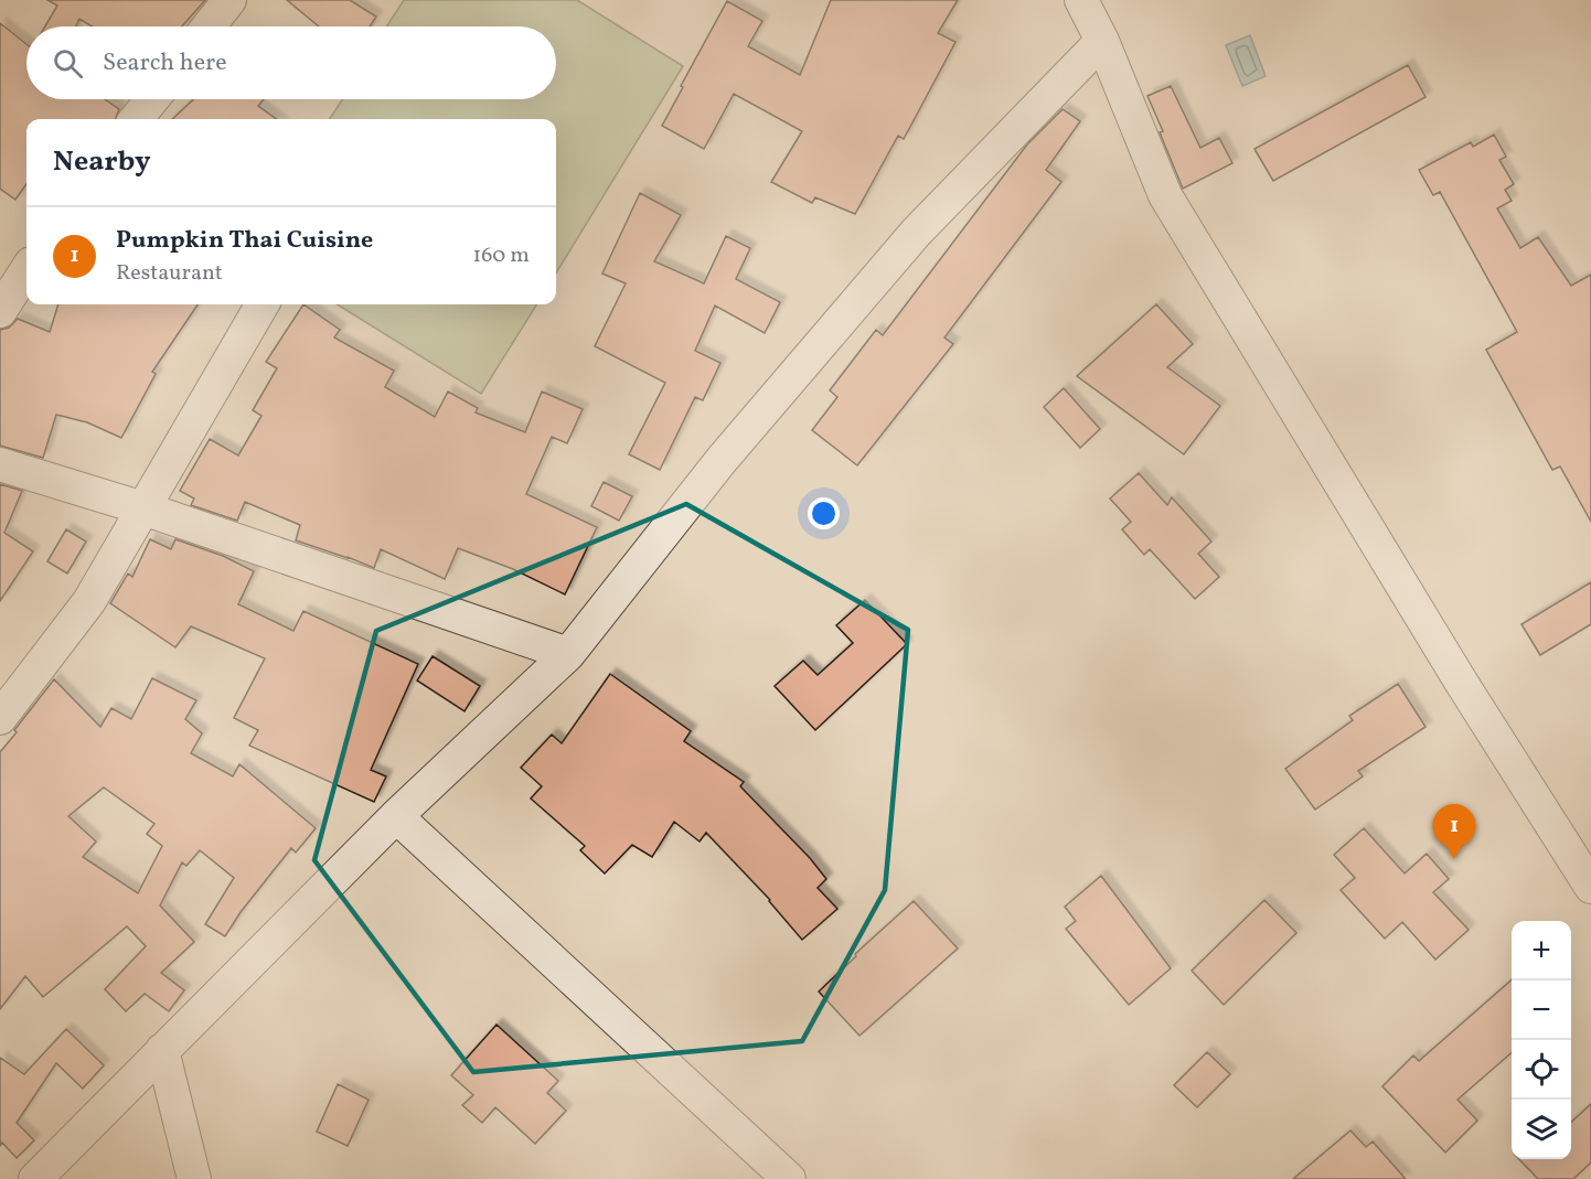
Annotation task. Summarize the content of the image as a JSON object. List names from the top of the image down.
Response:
{
  "page": {
    "search": "Search here",
    "heading": "Nearby",
    "list": [
      {
        "mark": "1",
        "name": "Pumpkin Thai Cuisine",
        "note": "Restaurant",
        "value": "160 m"
      }
    ],
    "pins": "1",
    "map_buttons": ["+", "−"]
  }
}
